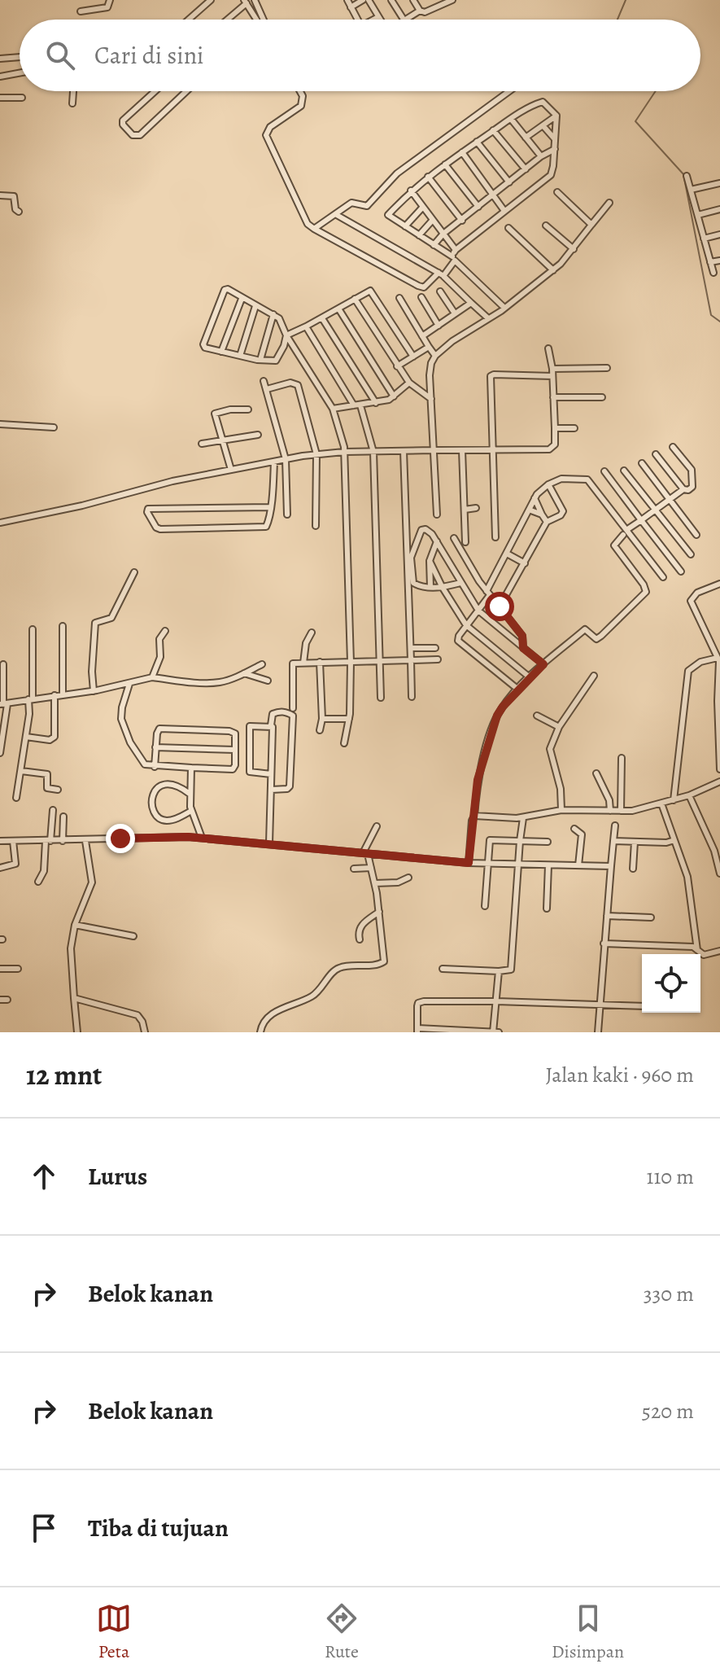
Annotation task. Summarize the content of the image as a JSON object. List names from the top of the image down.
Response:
{
  "page": {
    "search": "Cari di sini",
    "heading": ["12 mnt", "Jalan kaki · 960 m"],
    "list": [
      ["Lurus", "110 m"],
      ["Belok kanan", "330 m"],
      ["Belok kanan", "520 m"],
      "Tiba di tujuan"
    ],
    "nav": ["Peta", "Rute", "Disimpan"]
  }
}
